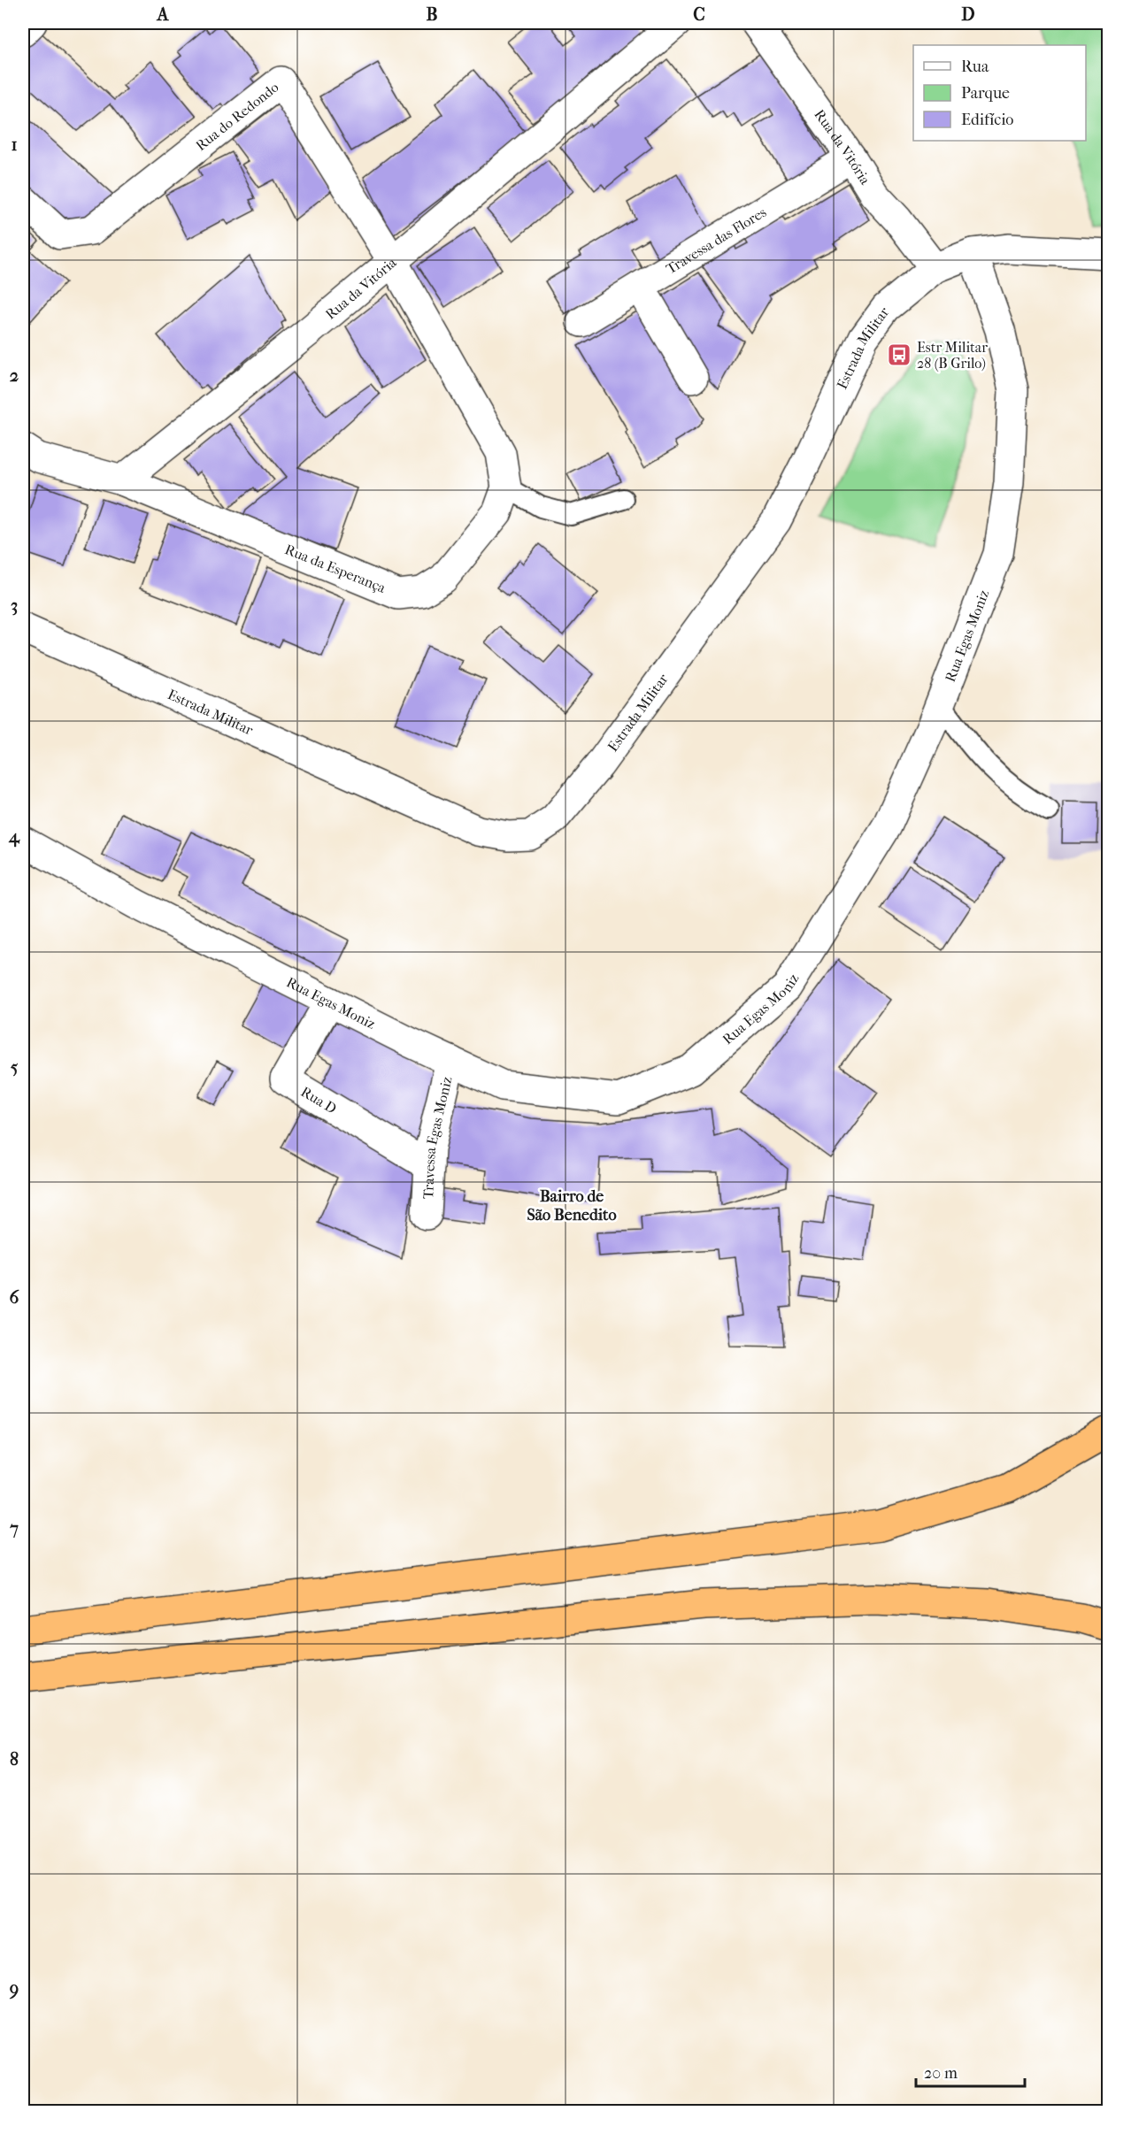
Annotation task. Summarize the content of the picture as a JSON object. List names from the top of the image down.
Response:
{
  "streets": {
    "street": [
      "Rua do Redondo",
      "Rua da Vitória",
      "Travessa das Flores",
      "Estrada Militar",
      "Rua da Esperança",
      "Rua Egas Moniz",
      "Rua D",
      "Travessa Egas Moniz"
    ]
  },
  "crossings": [
    ["Rua do Redondo", "Rua da Vitória"],
    ["Rua do Redondo", "Rua da Esperança"],
    ["Rua da Vitória", "Travessa das Flores"],
    ["Rua da Vitória", "Estrada Militar"],
    ["Rua da Vitória", "Rua da Esperança"],
    ["Estrada Militar", "Rua Egas Moniz"],
    ["Rua Egas Moniz", "Rua D"],
    ["Rua Egas Moniz", "Travessa Egas Moniz"],
    ["Rua D", "Travessa Egas Moniz"]
  ],
  "districts": ["Bairro de São Benedito"],
  "places": {
    "bus stop": ["Estr Militar 28 (B Grilo)"]
  },
  "legend": ["Rua", "Parque", "Edifício"],
  "scale_bar": "20 m",
  "grid": {
    "columns": [
      "A",
      "B",
      "C",
      "D"
    ],
    "rows": [
      "1",
      "2",
      "3",
      "4",
      "5",
      "6",
      "7",
      "8",
      "9"
    ]
  }
}
